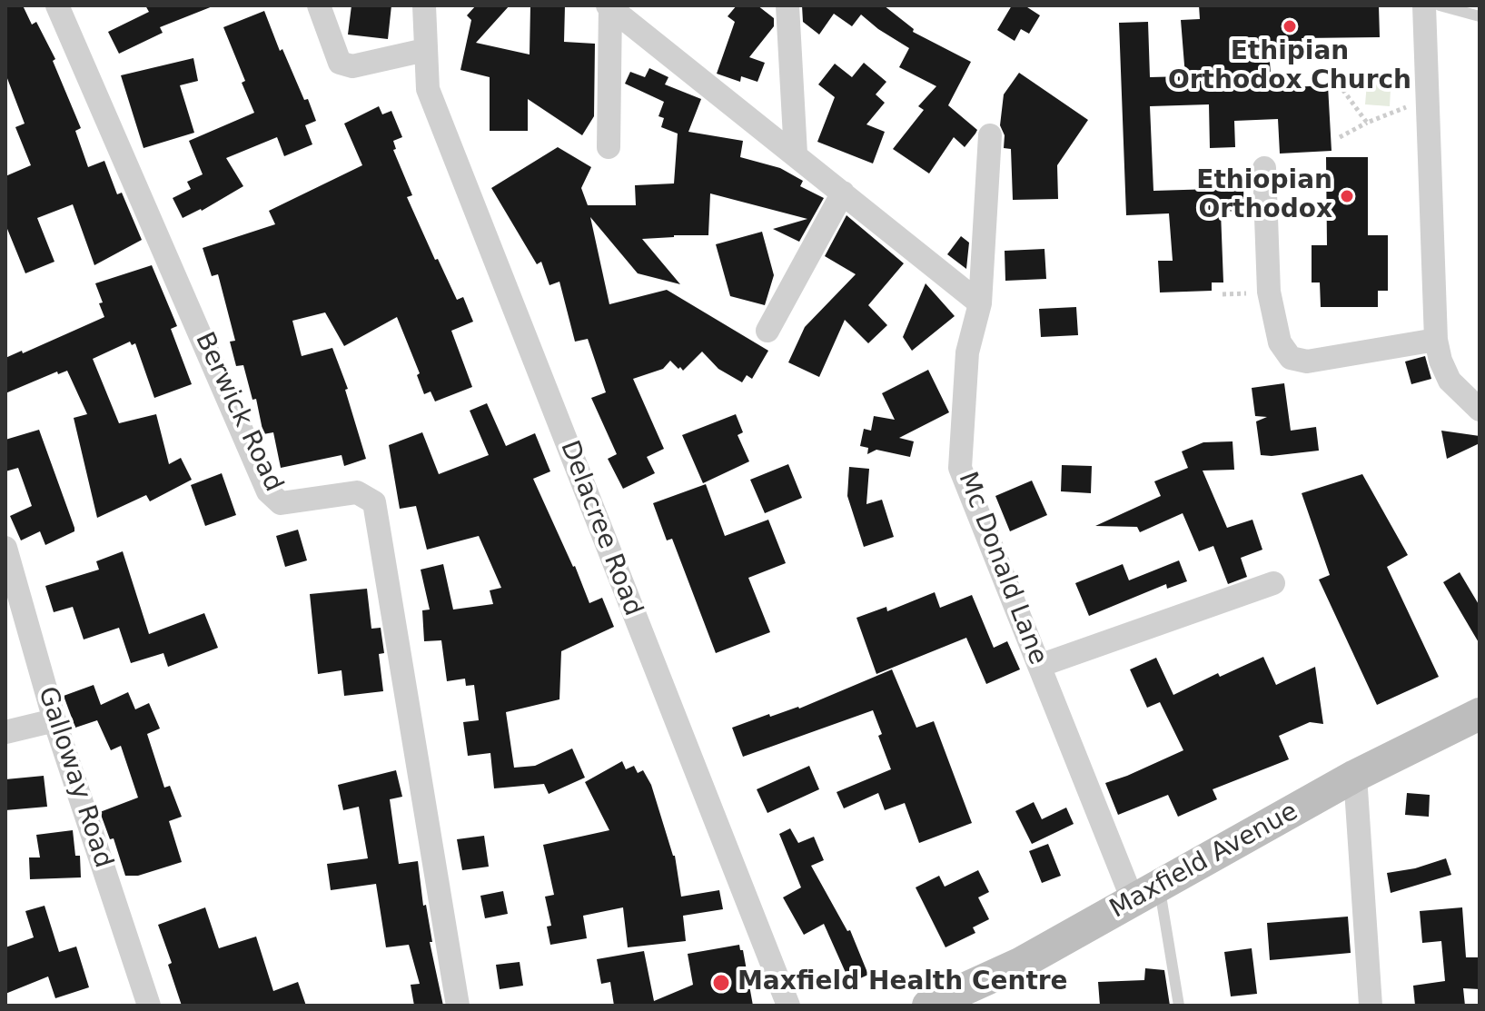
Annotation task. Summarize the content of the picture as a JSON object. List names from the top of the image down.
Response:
{
  "streets": {
    "main road": ["Maxfield Avenue"],
    "street": [
      "Berwick Road",
      "Delacree Road",
      "Mc Donald Lane",
      "Galloway Road"
    ]
  },
  "crossings": [
    ["Mc Donald Lane", "Maxfield Avenue"]
  ],
  "places": ["Ethipian Orthodox Church", "Ethiopian Orthodox", "Maxfield Health Centre"]
}
